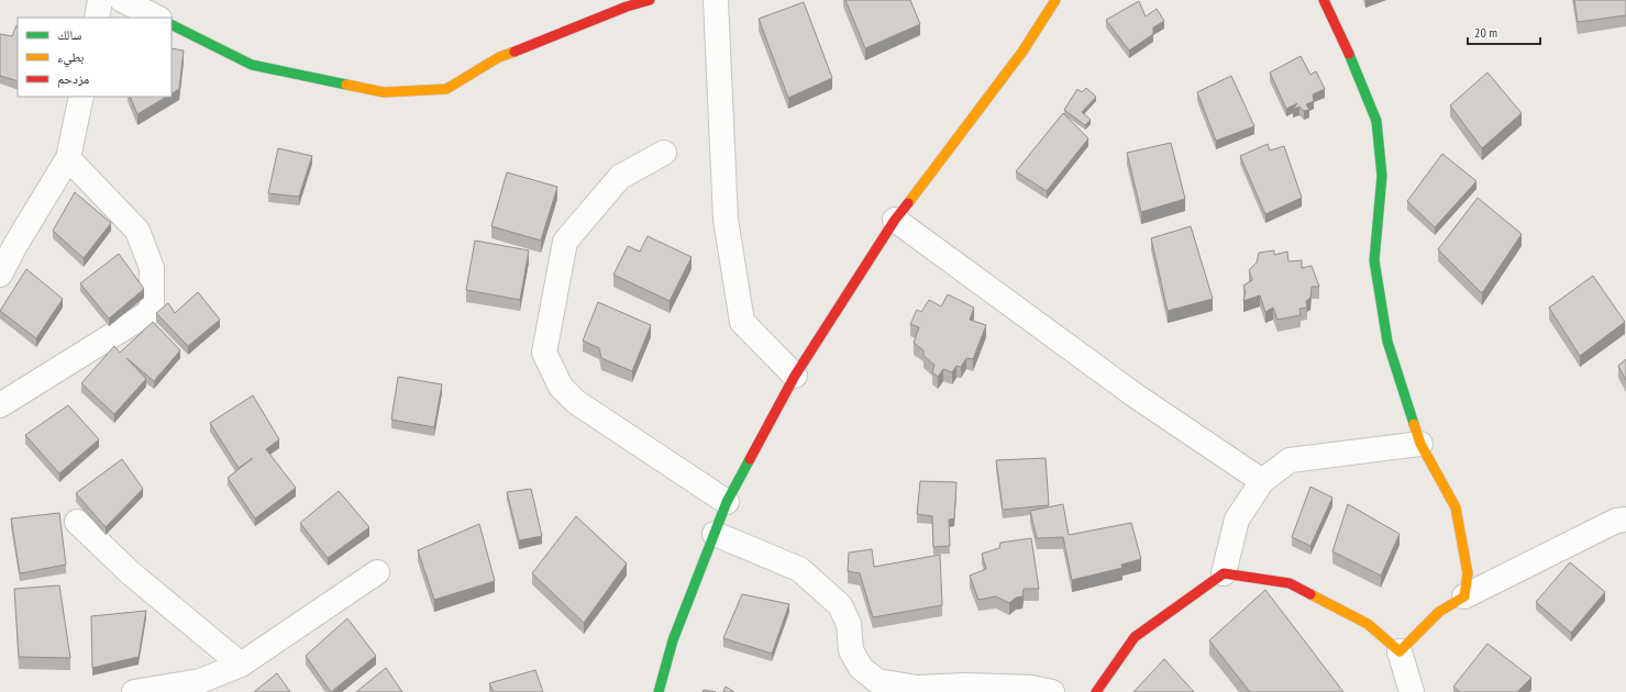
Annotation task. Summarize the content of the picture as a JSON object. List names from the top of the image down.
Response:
{
  "legend": ["سالك", "بطيء", "مزدحم"],
  "scale_bar": "20 m"
}
